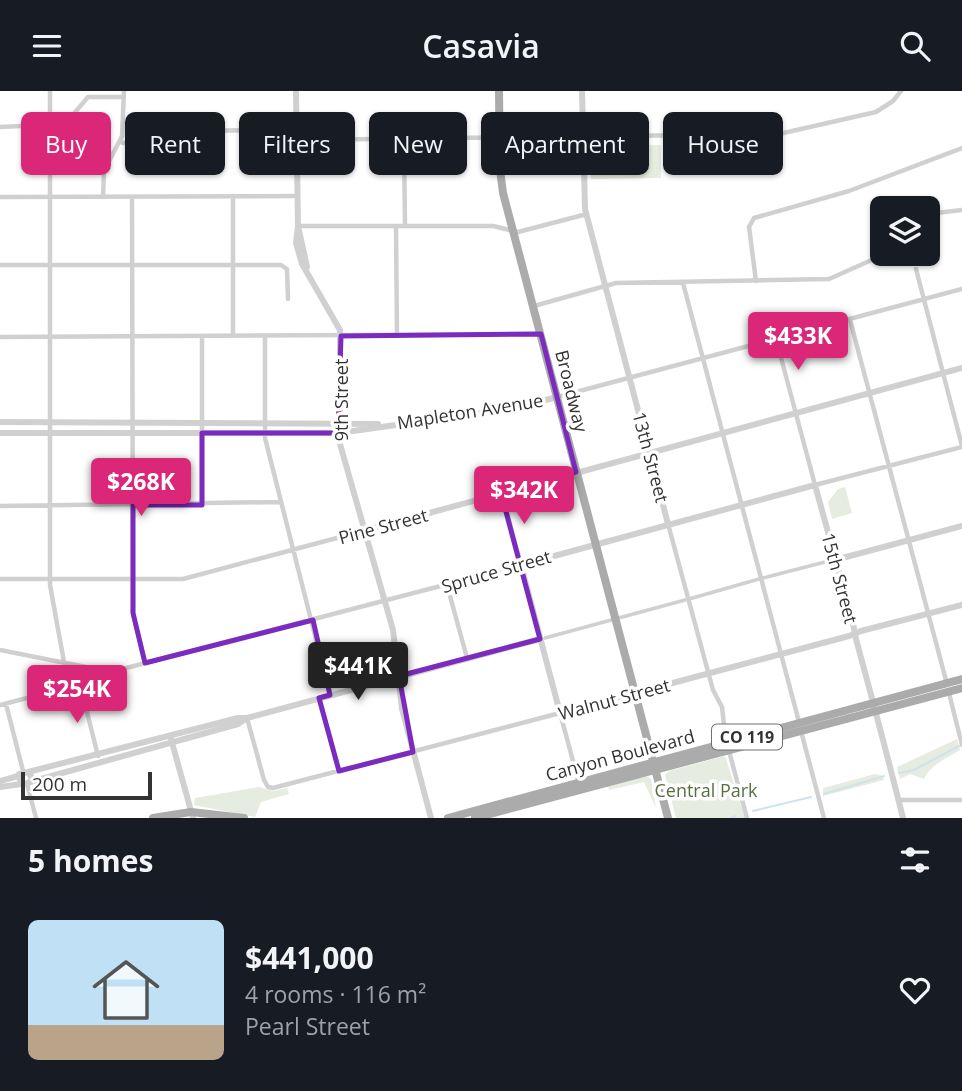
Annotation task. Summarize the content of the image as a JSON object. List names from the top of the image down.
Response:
{
  "streets": {
    "main road": ["Broadway", "CO 119", "Canyon Boulevard"],
    "street": [
      "9th Street",
      "Mapleton Avenue",
      "13th Street",
      "Pine Street",
      "Spruce Street",
      "15th Street",
      "Walnut Street"
    ]
  },
  "crossings": [
    ["Broadway", "Mapleton Avenue"],
    ["Broadway", "Pine Street"],
    ["Broadway", "Spruce Street"],
    ["Broadway", "Walnut Street"],
    ["Broadway", "Canyon Boulevard"],
    ["9th Street", "Mapleton Avenue"],
    ["9th Street", "Pine Street"],
    ["9th Street", "Spruce Street"],
    ["9th Street", "Walnut Street"],
    ["Mapleton Avenue", "13th Street"],
    ["Mapleton Avenue", "15th Street"],
    ["13th Street", "Pine Street"],
    ["13th Street", "Spruce Street"],
    ["13th Street", "Walnut Street"],
    ["13th Street", "Canyon Boulevard"],
    ["Pine Street", "15th Street"],
    ["Spruce Street", "15th Street"],
    ["15th Street", "Walnut Street"],
    ["15th Street", "Canyon Boulevard"]
  ],
  "parks": ["Central Park"],
  "scale_bar": "200 m",
  "page": {
    "header": "Casavia",
    "chip": [
      "Buy",
      "Rent",
      "Filters",
      "New",
      "Apartment",
      "House"
    ],
    "price": [
      "$433K",
      "$268K",
      "$342K",
      "$441K",
      "$254K"
    ],
    "scale": "200 m",
    "heading": "5 homes",
    "list": [
      {
        "name": "$441,000",
        "note": "4 rooms · 116 m² · Pearl Street"
      }
    ]
  }
}
